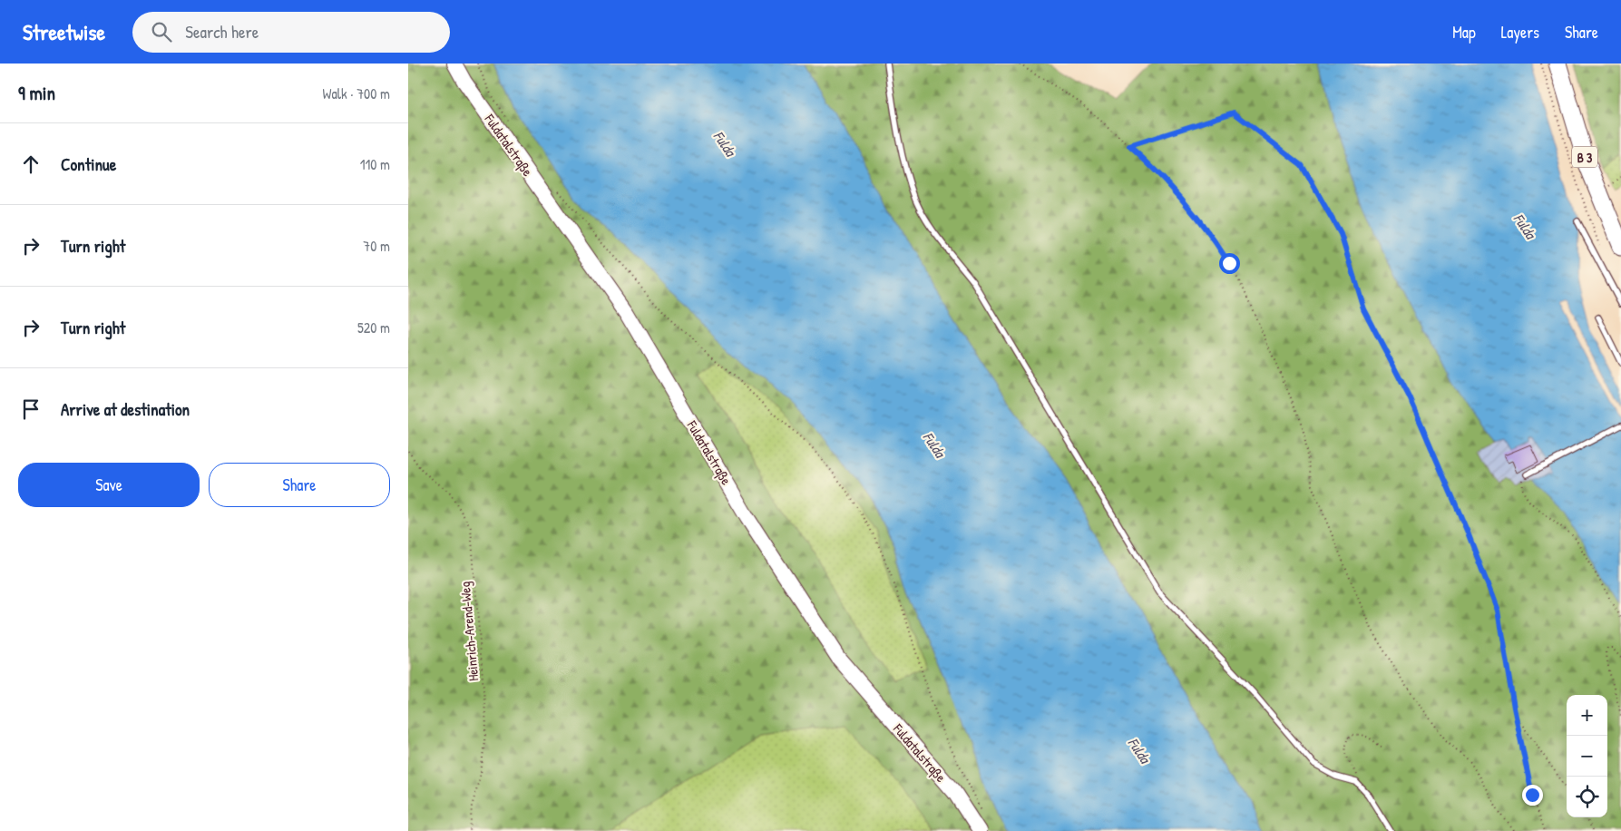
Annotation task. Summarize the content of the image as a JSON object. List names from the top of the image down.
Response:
{
  "streets": {
    "main road": ["Fuldatalstraße", "B 3"],
    "path": ["Heinrich-Arend-Weg"]
  },
  "water": ["Fulda"],
  "page": {
    "header": "Streetwise",
    "search": "Search here",
    "nav": ["Map", "Layers", "Share"],
    "heading": ["9 min", "Walk · 700 m"],
    "list": [
      ["Continue", "110 m"],
      ["Turn right", "70 m"],
      ["Turn right", "520 m"],
      "Arrive at destination"
    ],
    "buttons": ["Save", "Share"],
    "map_buttons": ["+", "−"]
  }
}
